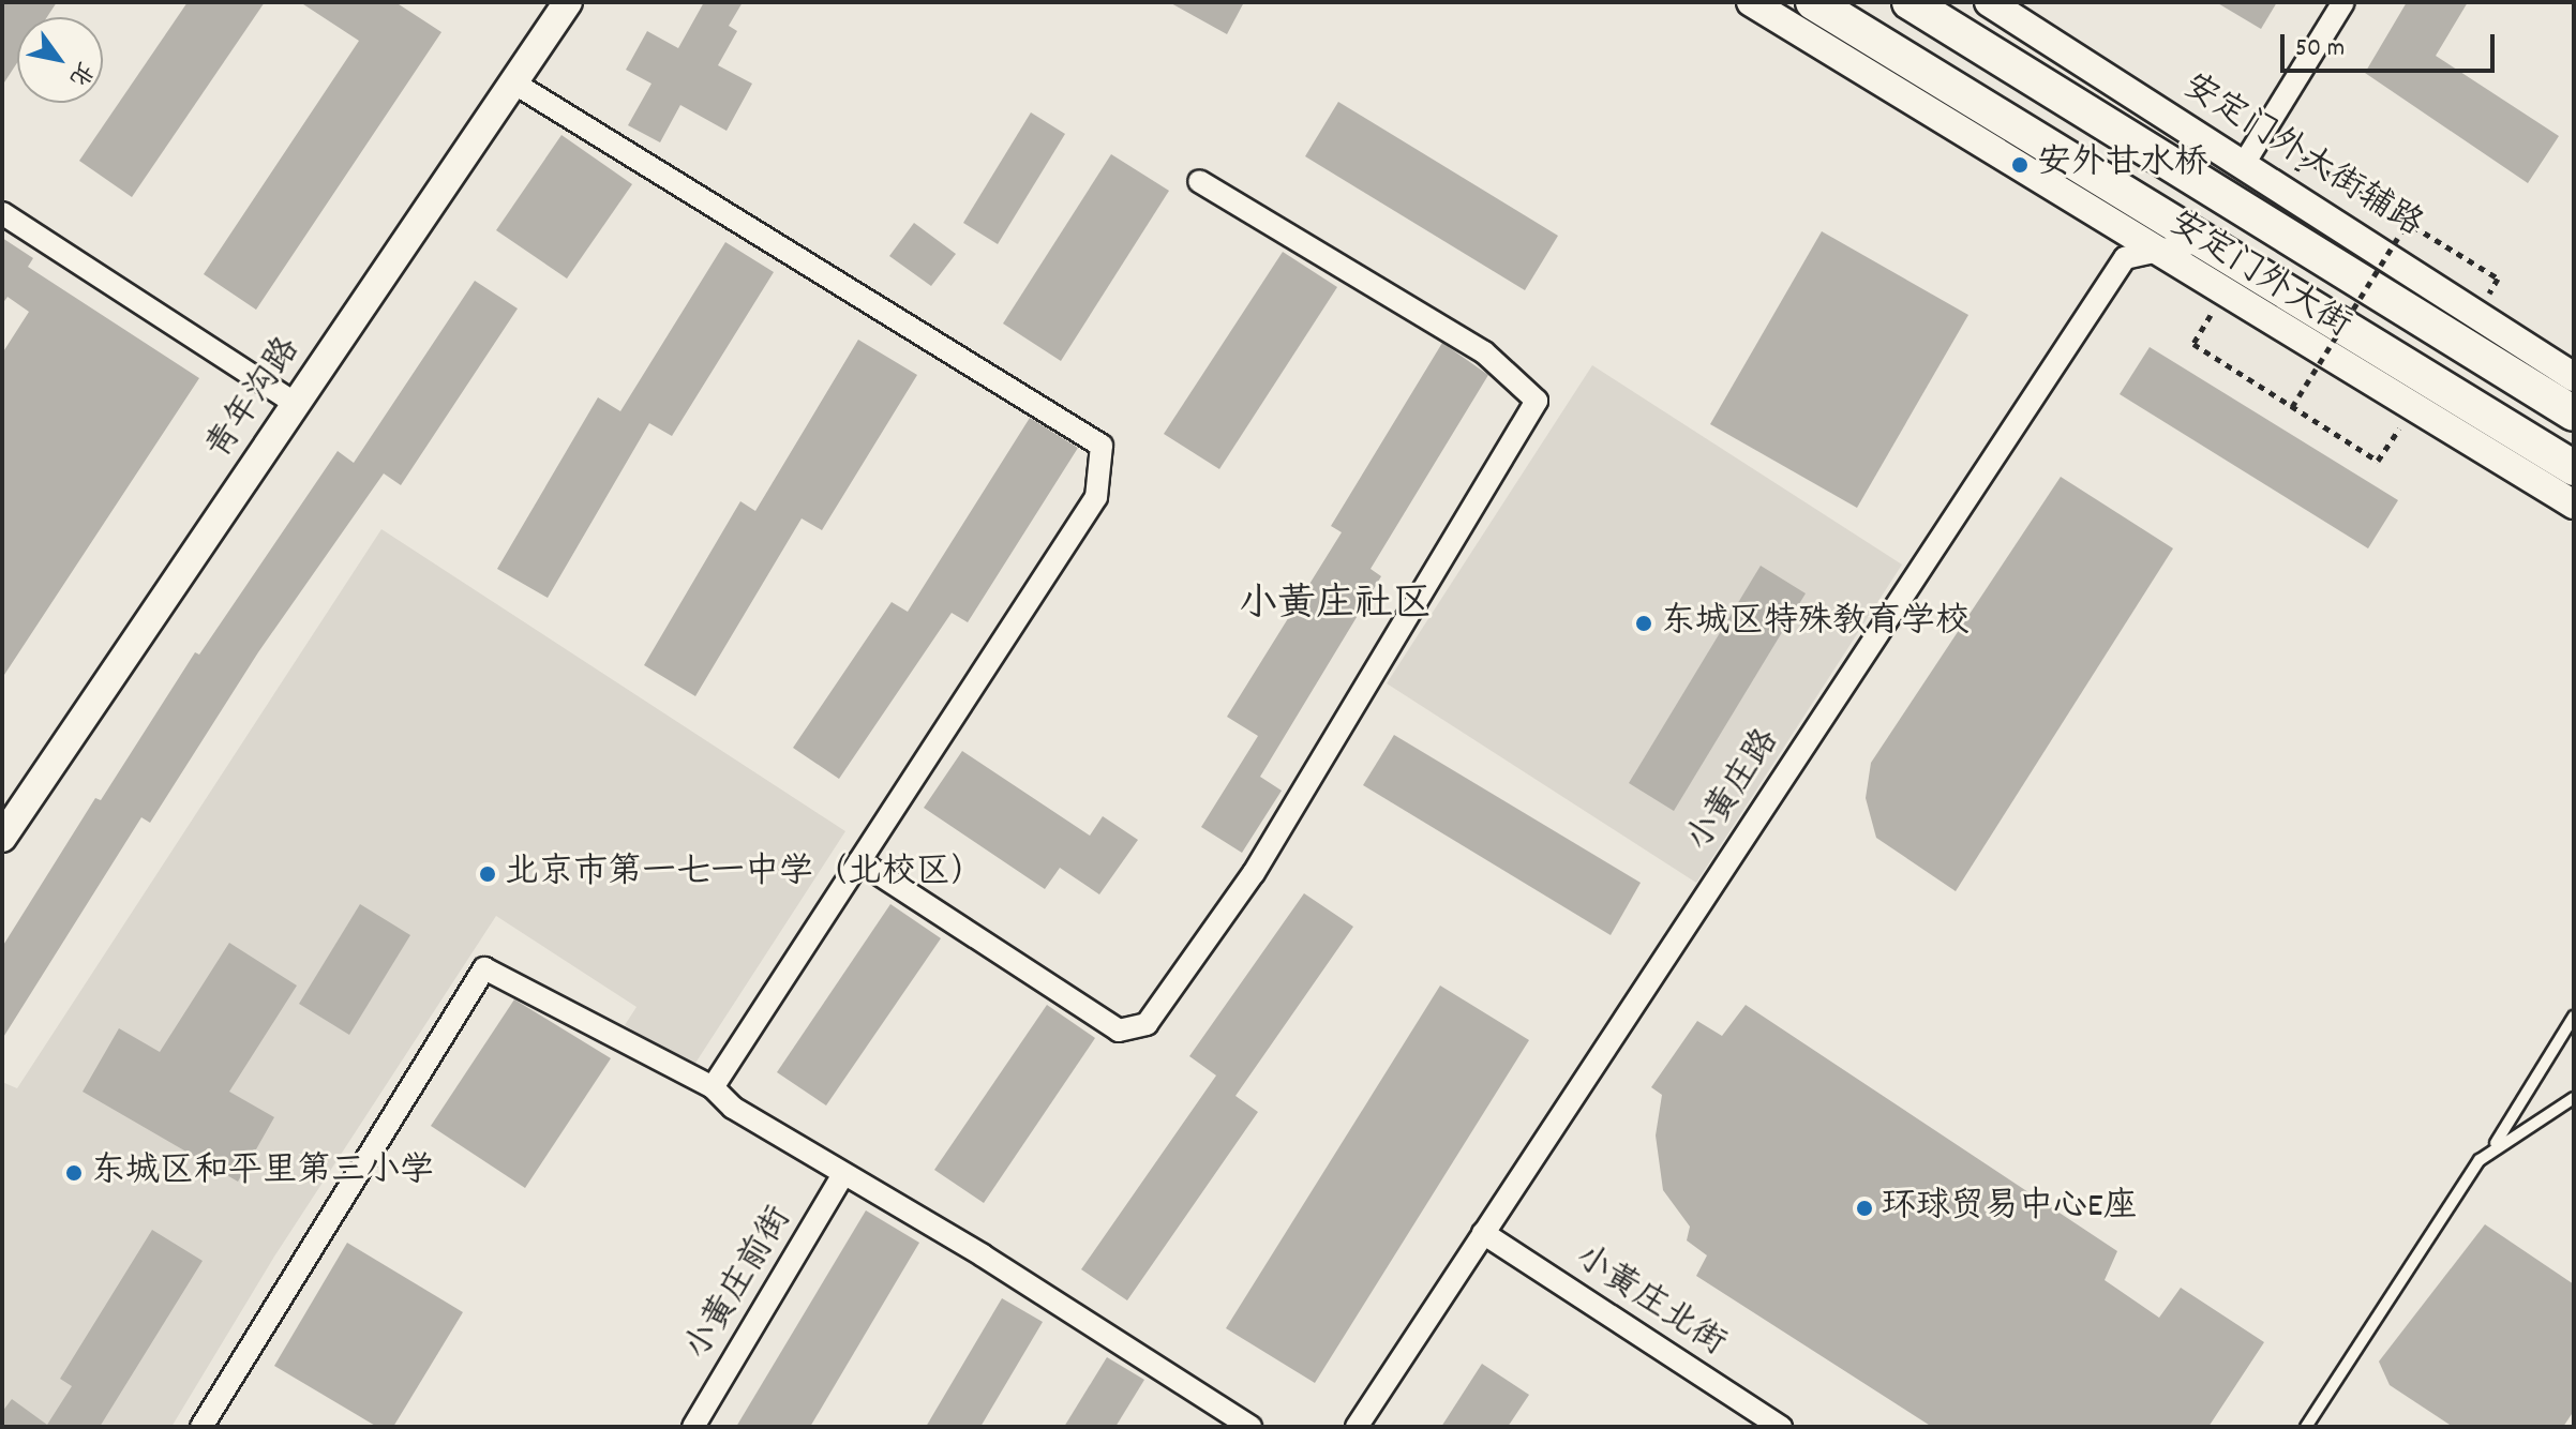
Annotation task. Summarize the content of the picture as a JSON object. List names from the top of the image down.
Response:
{
  "streets": {
    "main road": ["安定门外大街"],
    "street": [
      "安定门外大街辅路",
      "青年沟路",
      "小黄庄路",
      "小黄庄前街",
      "小黄庄北街"
    ]
  },
  "crossings": [
    ["安定门外大街", "小黄庄路"],
    ["小黄庄路", "小黄庄北街"]
  ],
  "districts": ["小黄庄社区"],
  "places": [
    "安外甘水桥",
    "东城区特殊教育学校",
    "北京市第一七一中学（北校区）",
    "东城区和平里第三小学",
    "环球贸易中心E座"
  ],
  "scale_bar": "50 m",
  "north": "bottom right"
}
